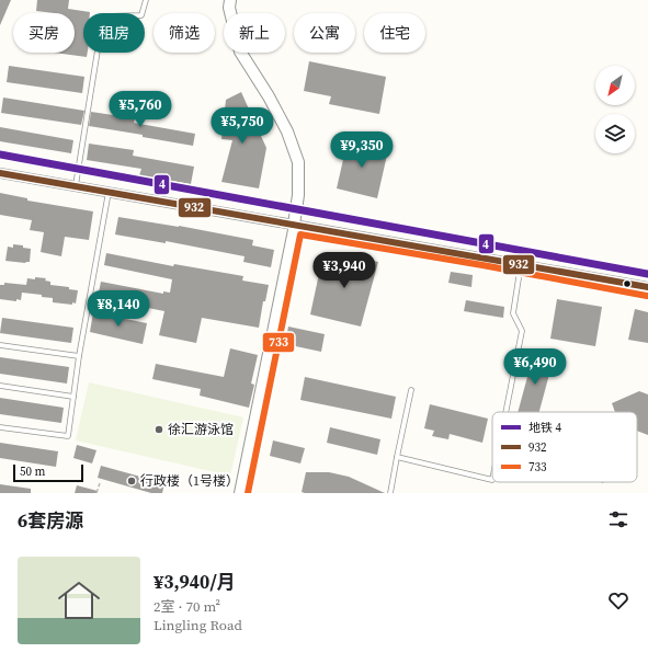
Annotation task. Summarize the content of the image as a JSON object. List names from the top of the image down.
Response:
{
  "places": ["徐汇游泳馆", "行政楼（1号楼）"],
  "lines": ["metro line 4", "transit line 932", "transit line 733"],
  "legend": ["地铁 4", "932", "733"],
  "scale_bar": "50 m",
  "north": "bottom left",
  "page": {
    "chip": [
      "买房",
      "租房",
      "筛选",
      "新上",
      "公寓",
      "住宅"
    ],
    "price": [
      "¥5,760",
      "¥5,750",
      "¥9,350",
      "¥3,940",
      "¥8,140",
      "¥6,490"
    ],
    "scale": "50 m",
    "heading": "6套房源",
    "list": [
      {
        "name": "¥3,940/月",
        "note": "2室 · 70 m² · Lingling Road"
      }
    ]
  }
}
